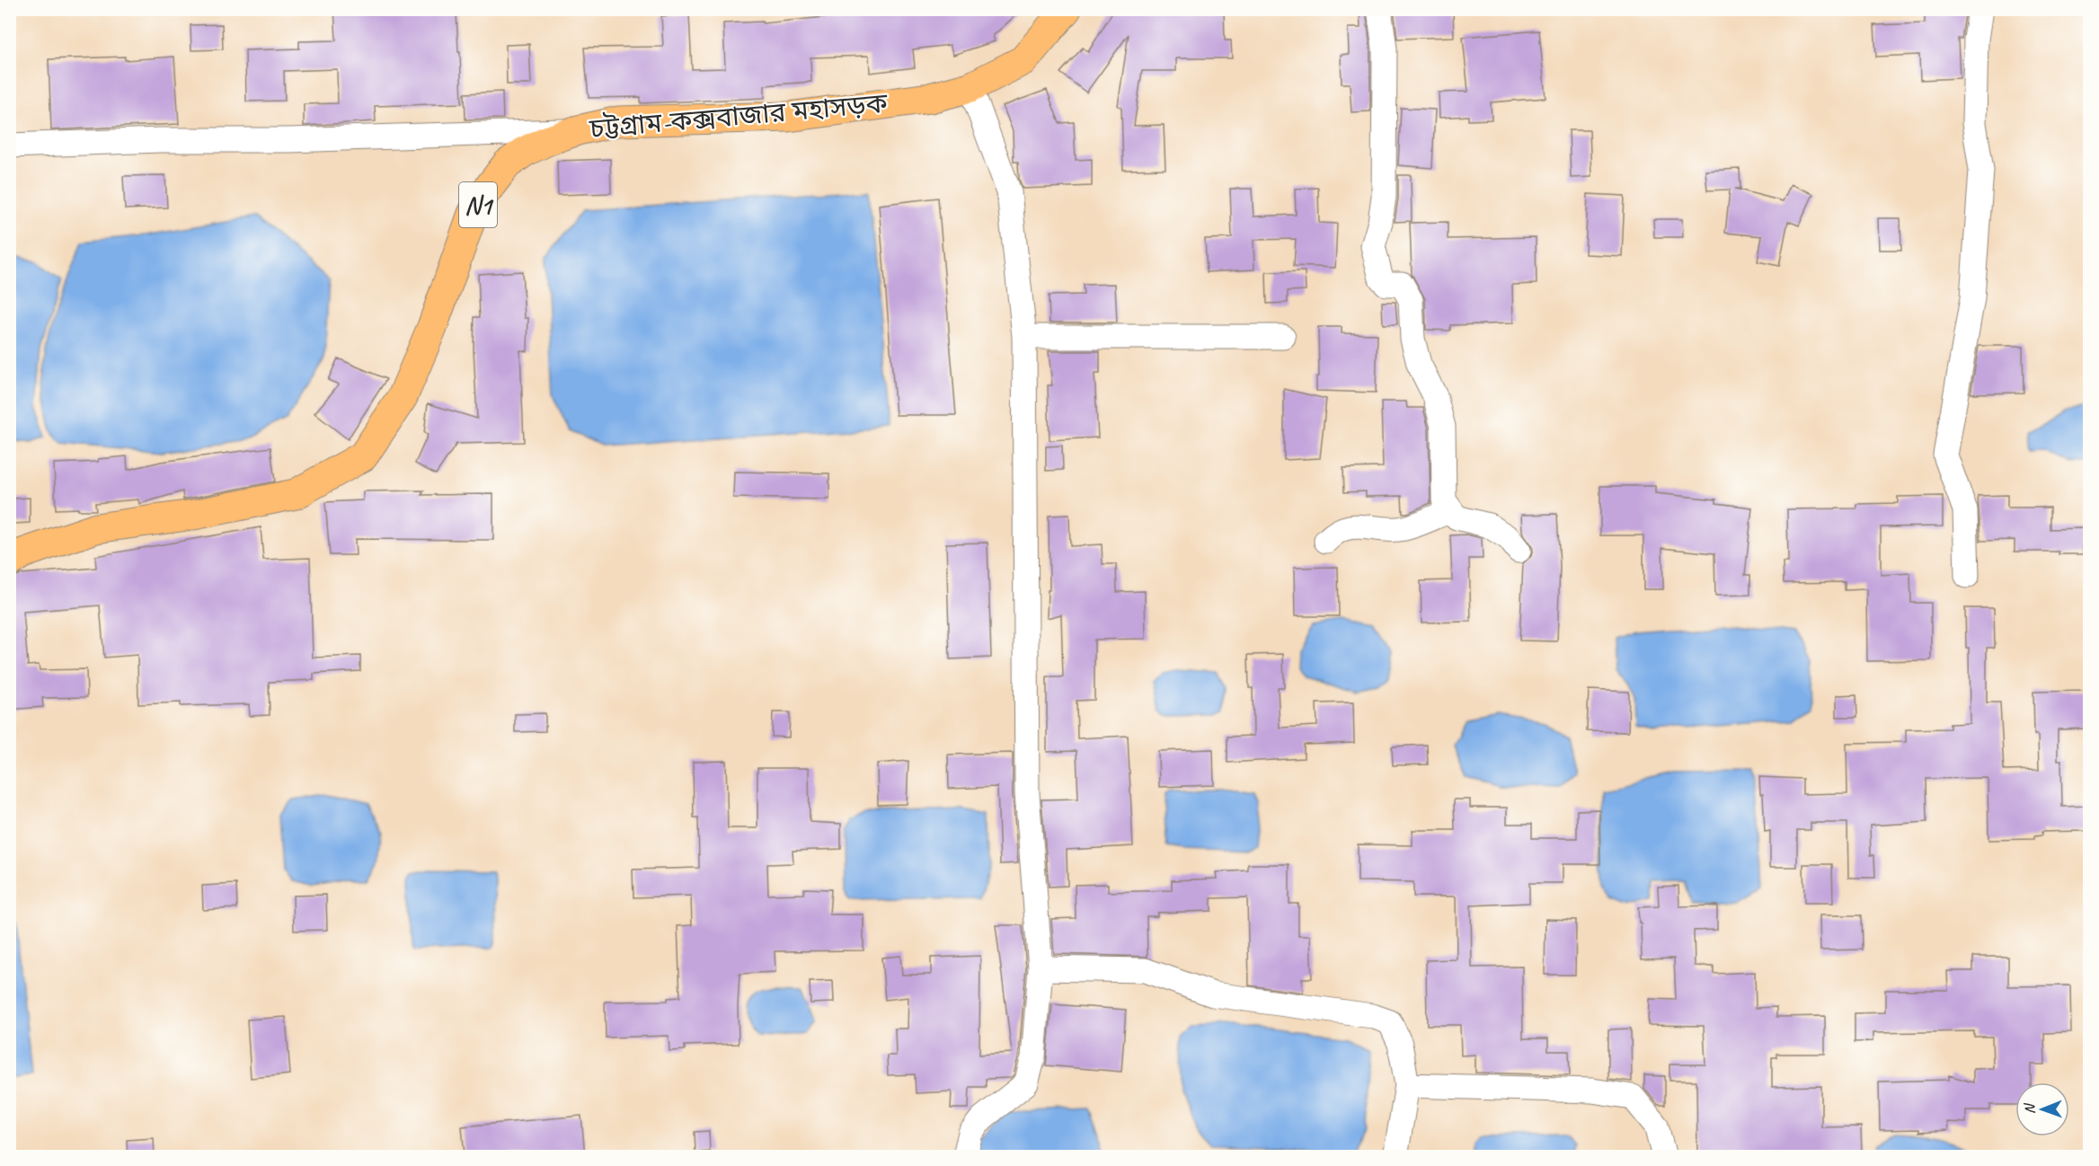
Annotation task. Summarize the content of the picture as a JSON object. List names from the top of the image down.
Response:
{
  "streets": {
    "highway": ["চট্টগ্রাম-কক্সবাজার মহাসড়ক", "N1"]
  },
  "north": "left"
}
